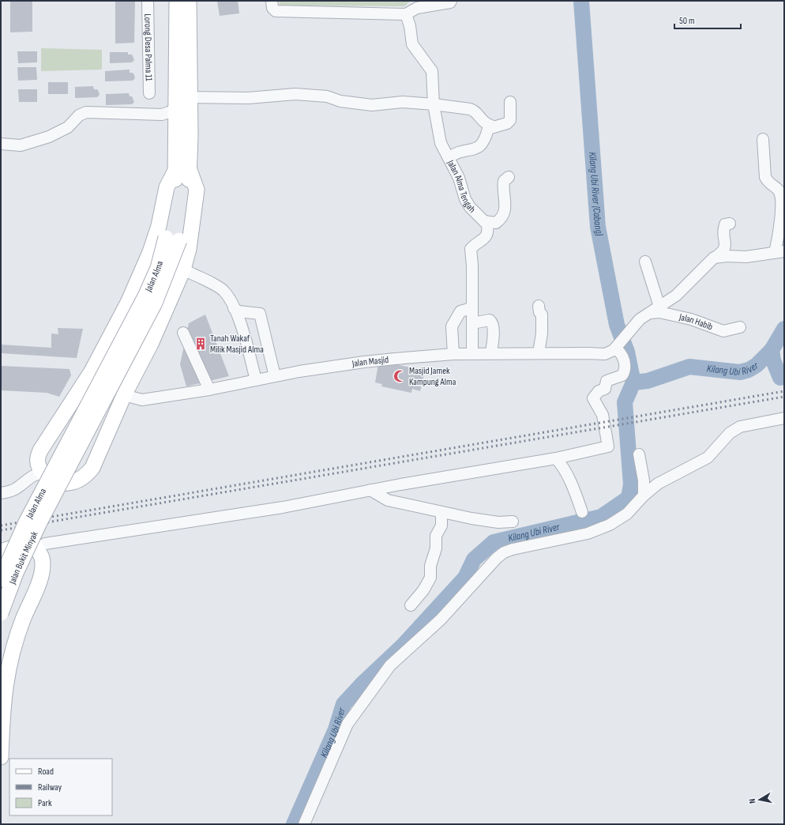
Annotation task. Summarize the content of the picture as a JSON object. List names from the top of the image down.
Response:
{
  "streets": {
    "main road": ["Jalan Alma", "Jalan Bukit Minyak"],
    "street": [
      "Lorong Desa Palma 11",
      "Jalan Alma Tengah",
      "Jalan Habib",
      "Jalan Masjid"
    ]
  },
  "crossings": [
    ["Jalan Alma Tengah", "Jalan Masjid"],
    ["Jalan Alma", "Jalan Bukit Minyak"]
  ],
  "water": ["Kilang Ubi River (Cabang)", "Kilang Ubi River"],
  "places": {
    "building": ["Tanah Wakaf Milik Masjid Alma"],
    "mosque": ["Masjid Jamek Kampung Alma"]
  },
  "legend": ["Road", "Railway", "Park"],
  "scale_bar": "50 m",
  "north": "left"
}
